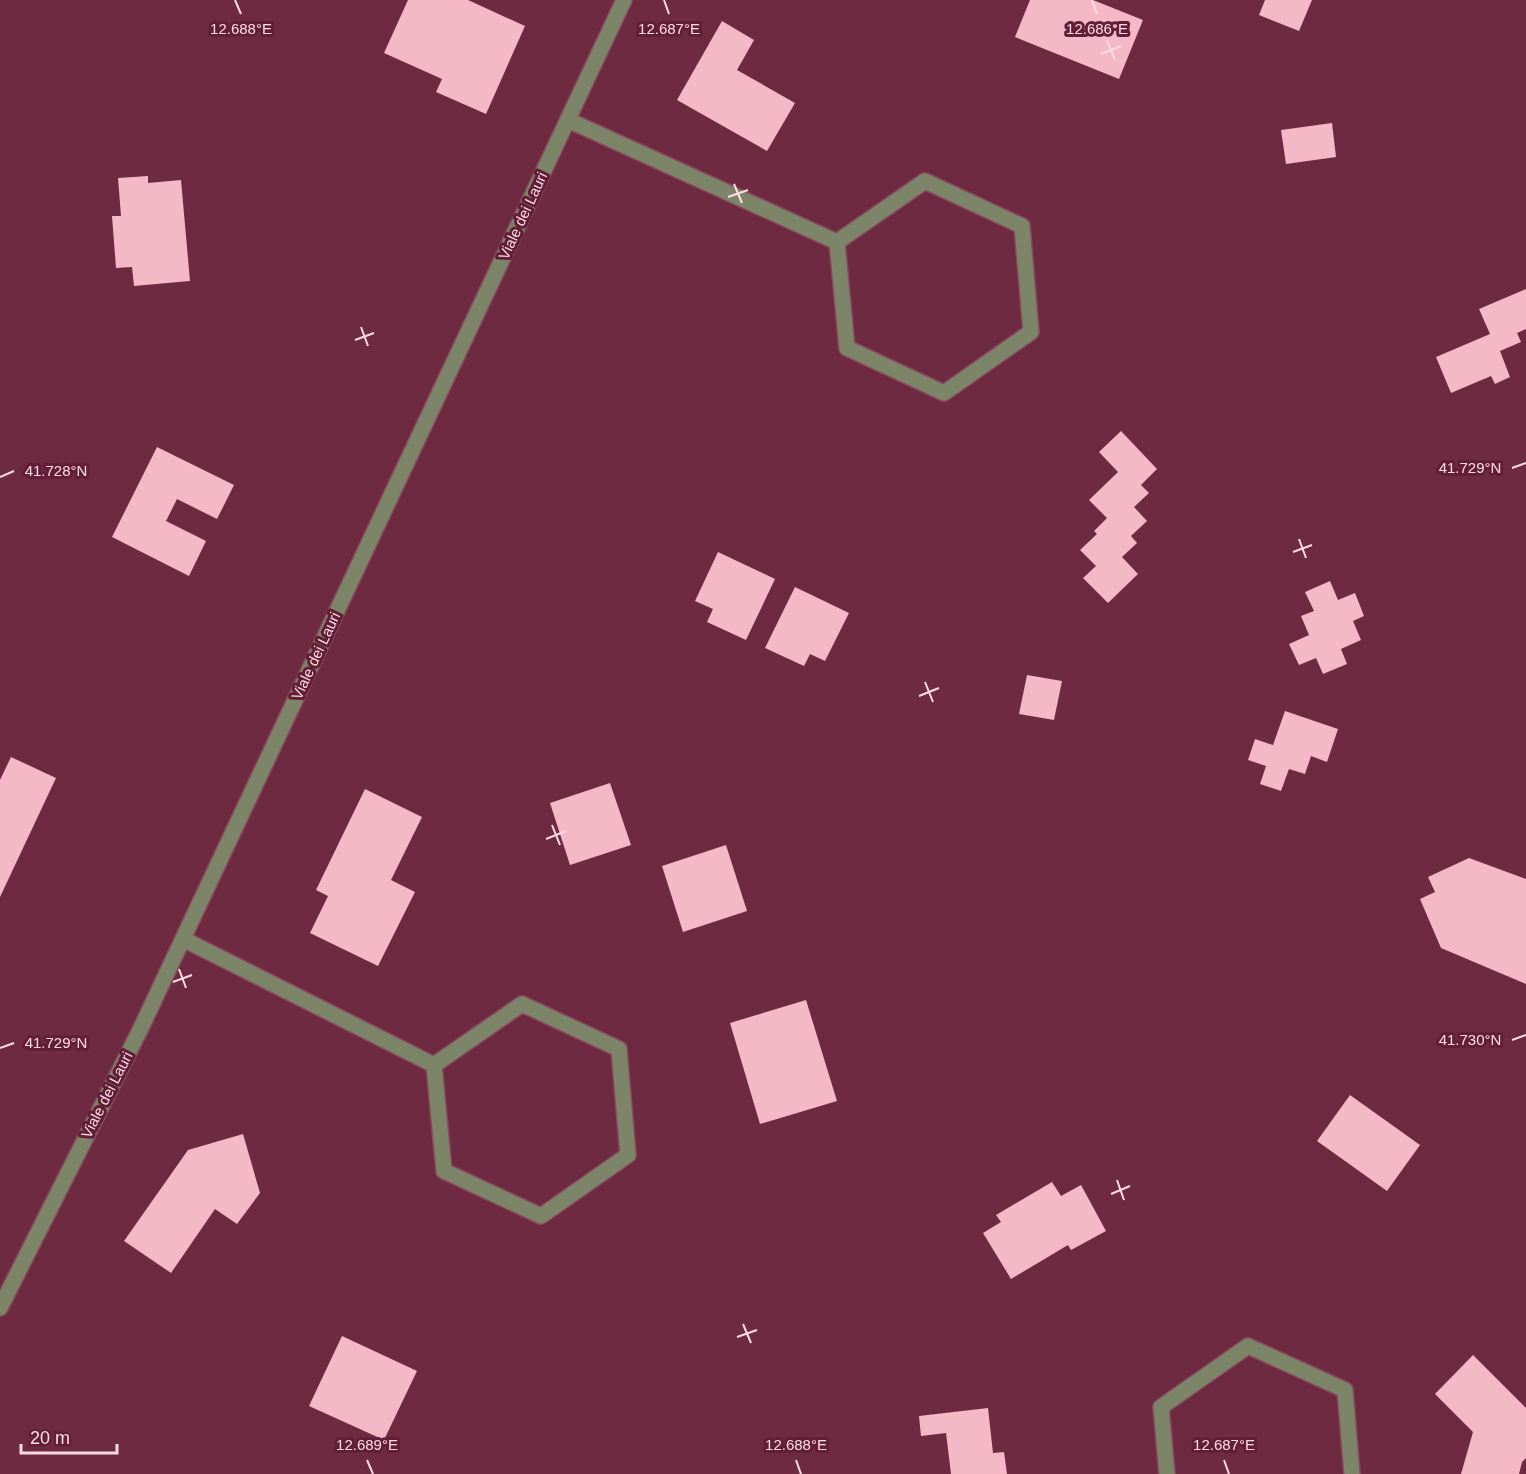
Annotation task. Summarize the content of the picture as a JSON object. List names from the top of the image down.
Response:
{
  "streets": {
    "street": ["Viale dei Lauri"]
  },
  "scale_bar": "20 m",
  "coordinates": [
    "12.688°E",
    "12.687°E",
    "12.686°E",
    "41.729°N",
    "41.728°N",
    "41.730°N",
    "12.689°E"
  ]
}
